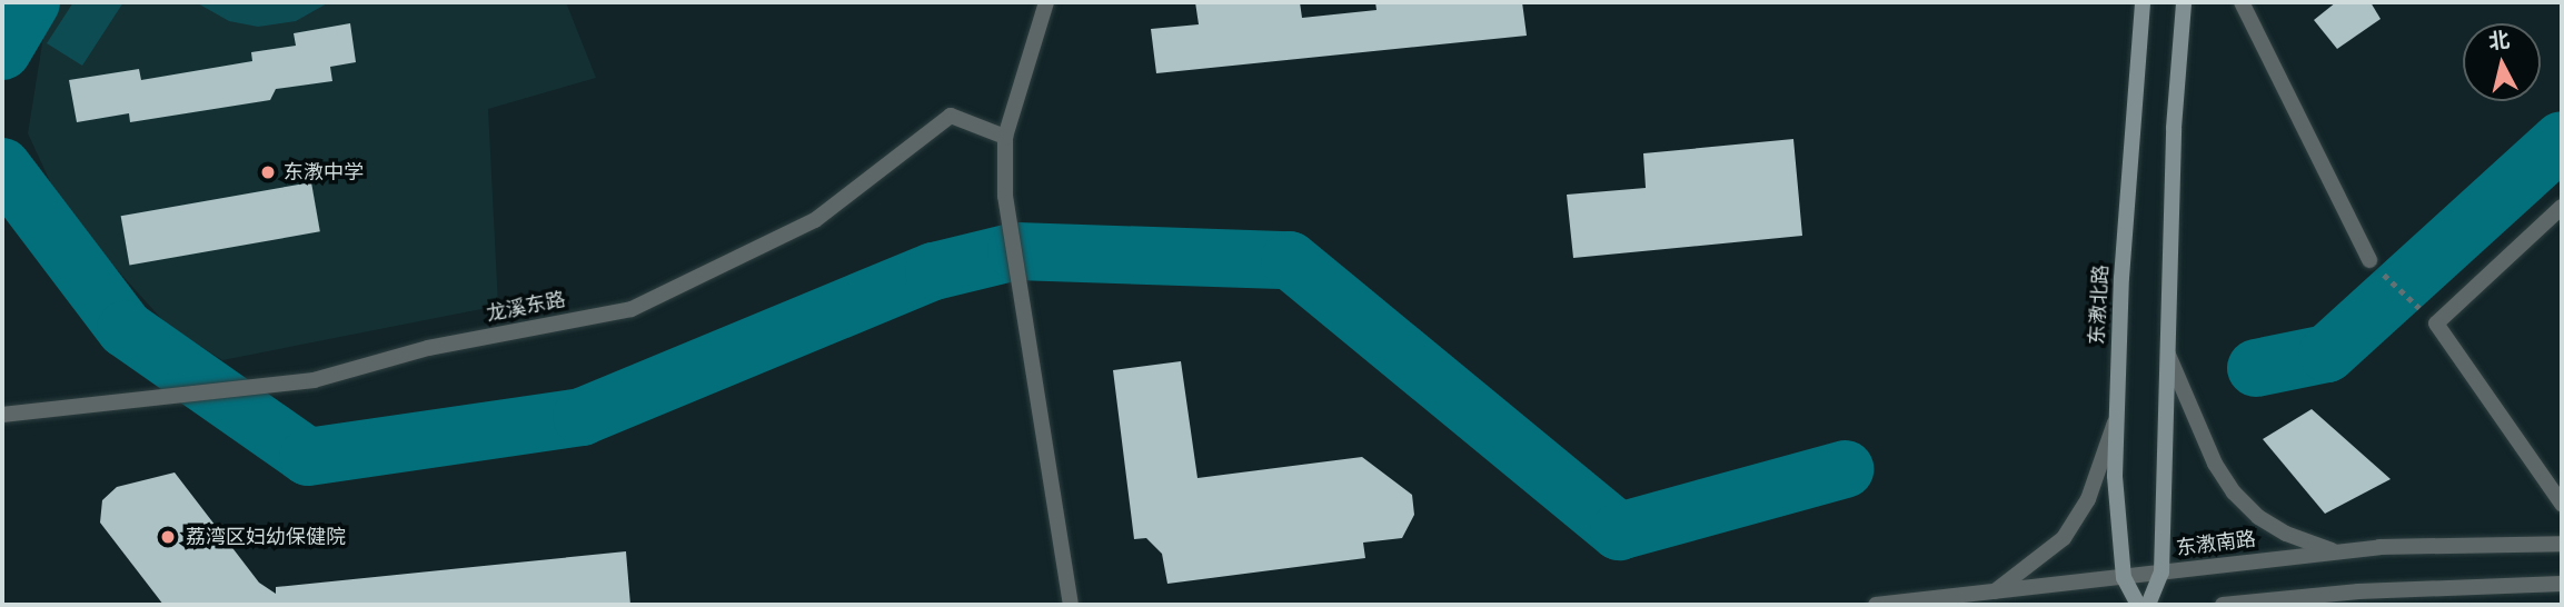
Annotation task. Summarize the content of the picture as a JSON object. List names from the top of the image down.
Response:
{
  "streets": {
    "main road": ["东漖北路"],
    "street": ["龙溪东路", "东漖南路"]
  },
  "crossings": [
    ["东漖北路", "东漖南路"]
  ],
  "places": ["东漖中学", "荔湾区妇幼保健院"],
  "north": "top"
}
